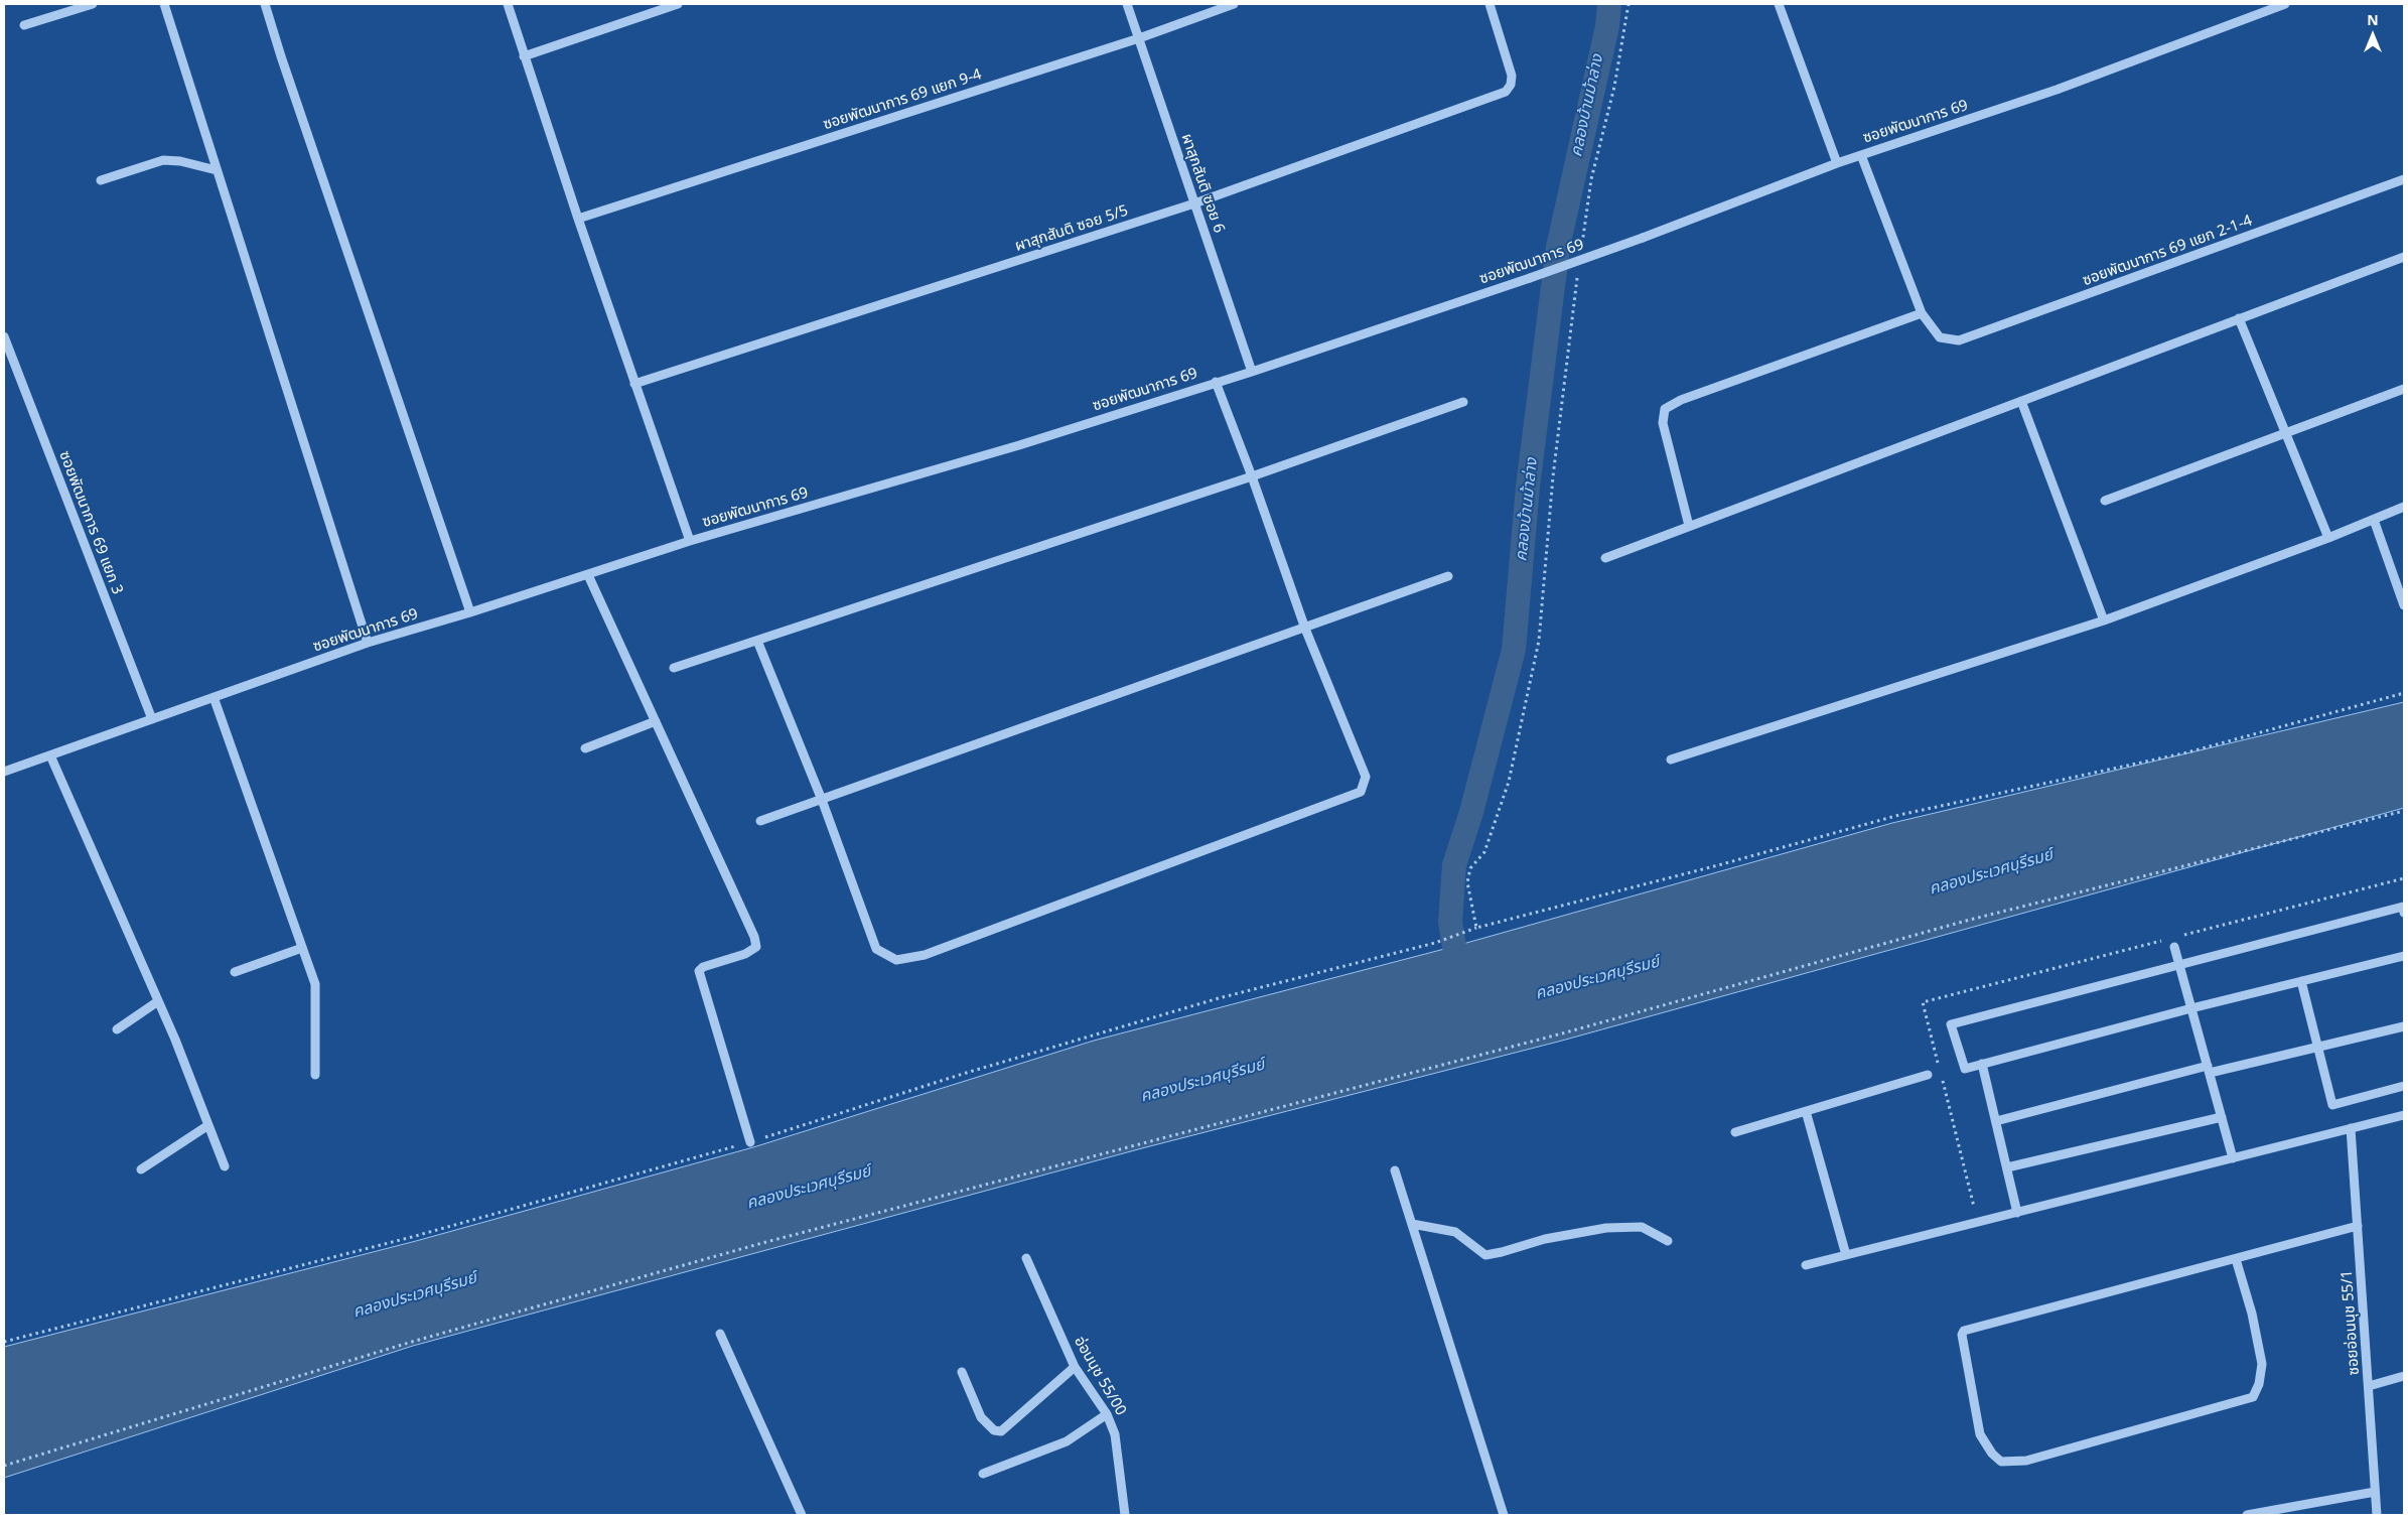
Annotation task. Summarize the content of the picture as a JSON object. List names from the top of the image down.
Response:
{
  "streets": {
    "street": [
      "ซอยพัฒนาการ 69 แยก 9-4",
      "ซอยพัฒนาการ 69",
      "ผาสุกสันติ ซอย 6",
      "ผาสุกสันติ ซอย 5/5",
      "ซอยพัฒนาการ 69 แยก 2-1-4",
      "ซอยพัฒนาการ 69 แยก 3",
      "ซอยอ่อนนุช 55/1",
      "อ่อนนุช 55/00"
    ]
  },
  "crossings": [
    ["ซอยพัฒนาการ 69 แยก 9-4", "ผาสุกสันติ ซอย 6"],
    ["ซอยพัฒนาการ 69", "ผาสุกสันติ ซอย 6"],
    ["ซอยพัฒนาการ 69", "ซอยพัฒนาการ 69 แยก 3"],
    ["ผาสุกสันติ ซอย 6", "ผาสุกสันติ ซอย 5/5"]
  ],
  "water": ["คลองบ้านม้าล่าง", "คลองประเวศบุรีรมย์"],
  "north": "top"
}
